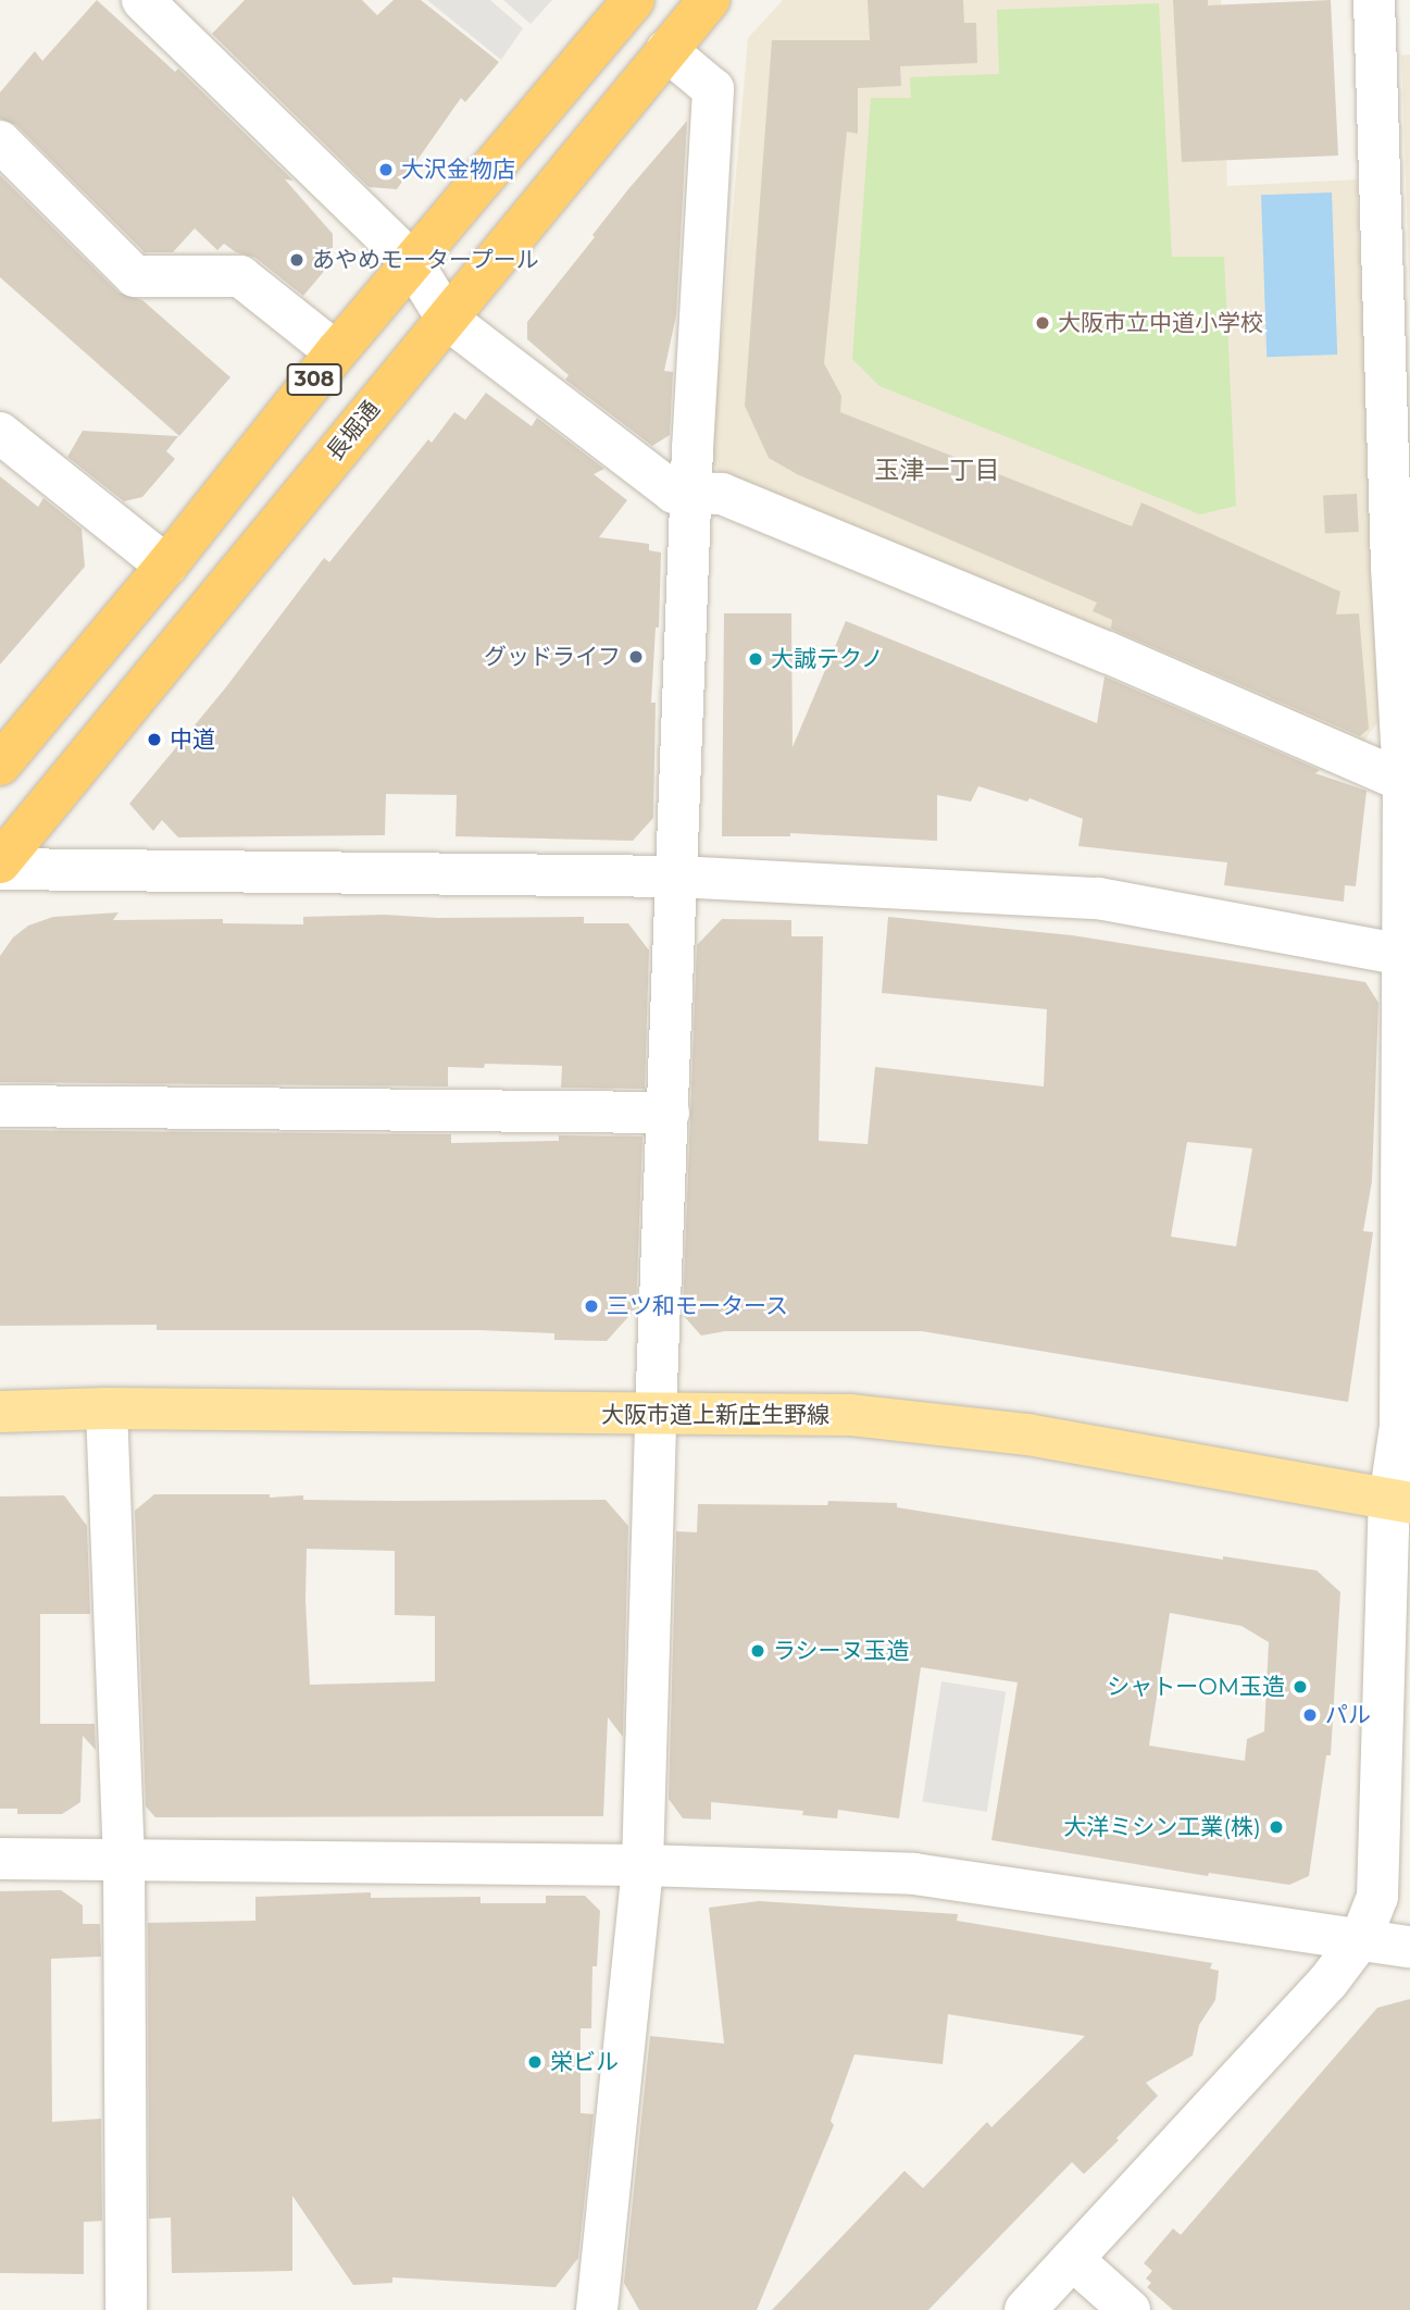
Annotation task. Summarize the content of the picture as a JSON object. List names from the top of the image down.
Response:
{
  "streets": {
    "highway": ["308", "長堀通"],
    "main road": ["大阪市道上新庄生野線"]
  },
  "districts": ["玉津一丁目"],
  "places": [
    "大沢金物店",
    "あやめモータープール",
    "大阪市立中道小学校",
    "グッドライフ",
    "大誠テクノ",
    "中道",
    "三ツ和モータース",
    "ラシーヌ玉造",
    "シャトーOM玉造",
    "パル",
    "大洋ミシン工業(株)",
    "栄ビル"
  ]
}
